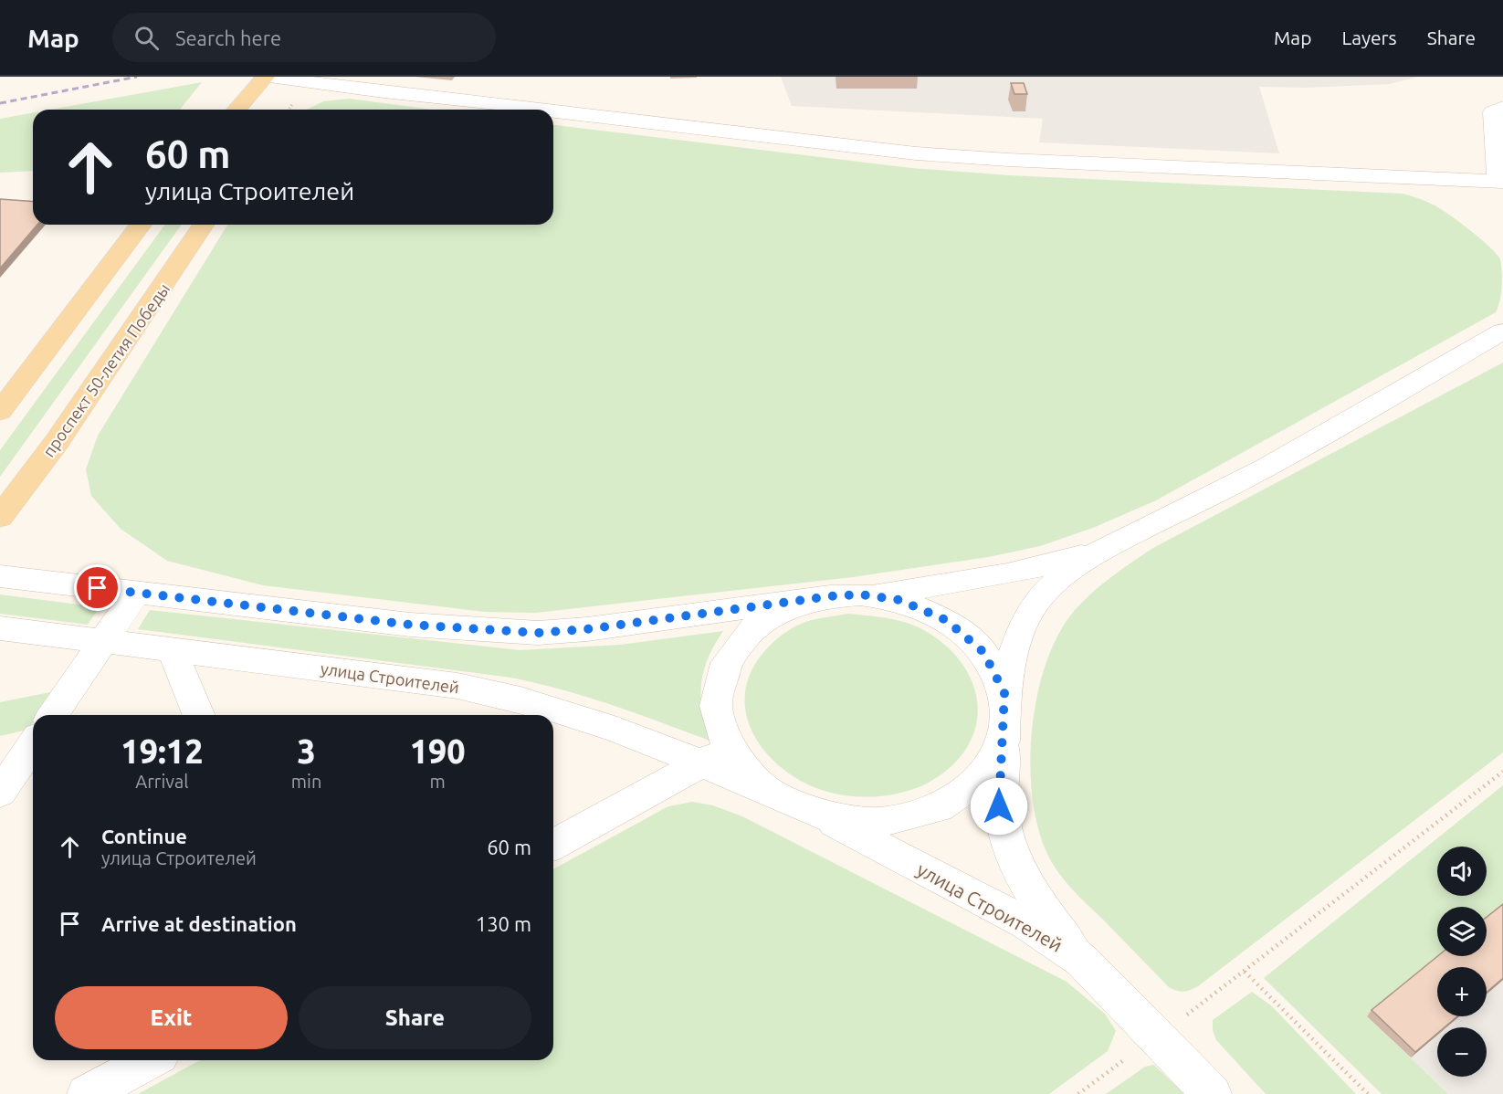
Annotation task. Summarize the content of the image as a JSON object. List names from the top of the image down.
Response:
{
  "streets": {
    "main road": ["проспект 50-летия Победы"],
    "street": ["улица Строителей"]
  },
  "page": {
    "header": "Map",
    "search": "Search here",
    "nav": ["Map", "Layers", "Share"],
    "turn": ["60 m", "улица Строителей"],
    "eta": [
      "19:12",
      "Arrival",
      "3",
      "min",
      "190",
      "m"
    ],
    "list": [
      {
        "name": "Continue",
        "note": "улица Строителей",
        "value": "60 m"
      },
      {
        "name": "Arrive at destination",
        "value": "130 m"
      }
    ],
    "map_buttons": ["+", "−"],
    "buttons": ["Exit", "Share"]
  }
}
